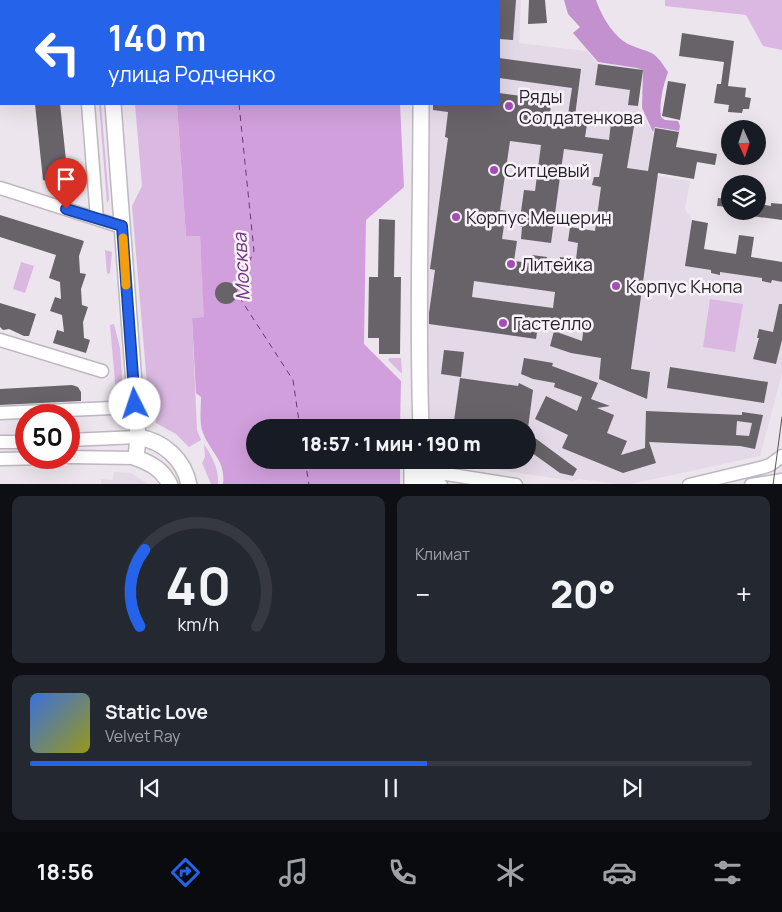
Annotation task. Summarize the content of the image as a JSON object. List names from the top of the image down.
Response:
{
  "water": ["Москва"],
  "places": [
    "Ряды Солдатенкова",
    "Ситцевый",
    "Корпус Мещерин",
    "Литейка",
    "Корпус Кнопа",
    "Гастелло"
  ],
  "north": "bottom",
  "page": {
    "turn": ["140 m", "улица Родченко"],
    "limit": "50",
    "trip": "18:57 · 1 мин · 190 m",
    "tile": "Климат",
    "heat": ["−", "20°", "+"],
    "song": ["Static Love", "Velvet Ray"],
    "tabs": "18:56",
    "gauge": ["40", "km/h"]
  }
}
